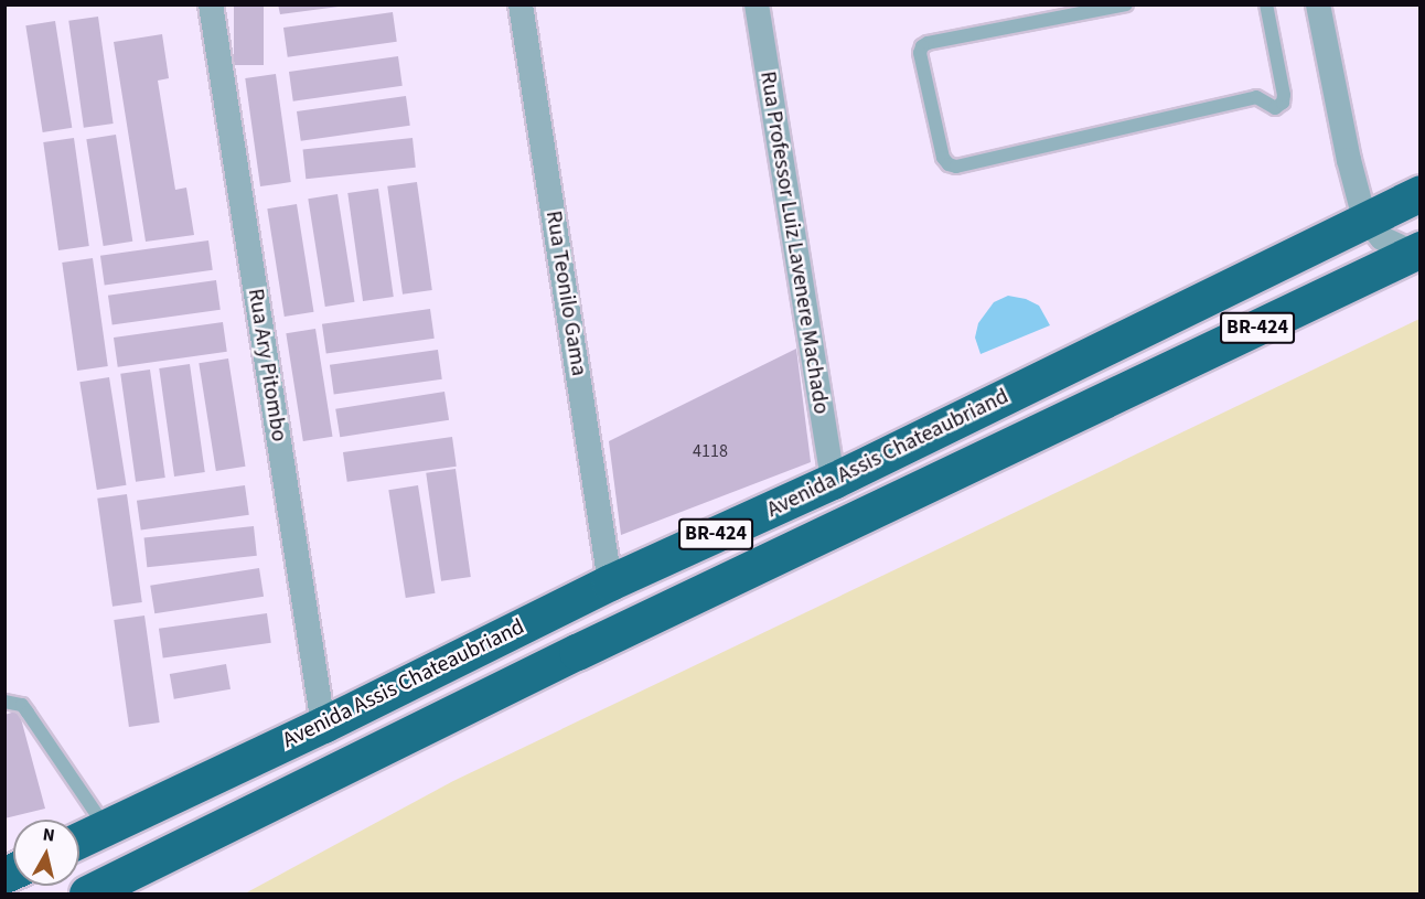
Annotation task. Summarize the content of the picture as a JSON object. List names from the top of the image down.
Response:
{
  "streets": {
    "highway": ["BR-424", "Avenida Assis Chateaubriand"],
    "street": ["Rua Professor Luiz Lavenere Machado", "Rua Teonilo Gama", "Rua Ary Pitombo"]
  },
  "crossings": [
    ["Rua Professor Luiz Lavenere Machado", "Avenida Assis Chateaubriand"],
    ["Rua Teonilo Gama", "Avenida Assis Chateaubriand"],
    ["Rua Ary Pitombo", "Avenida Assis Chateaubriand"]
  ],
  "house_numbers": ["4118"],
  "north": "top"
}
